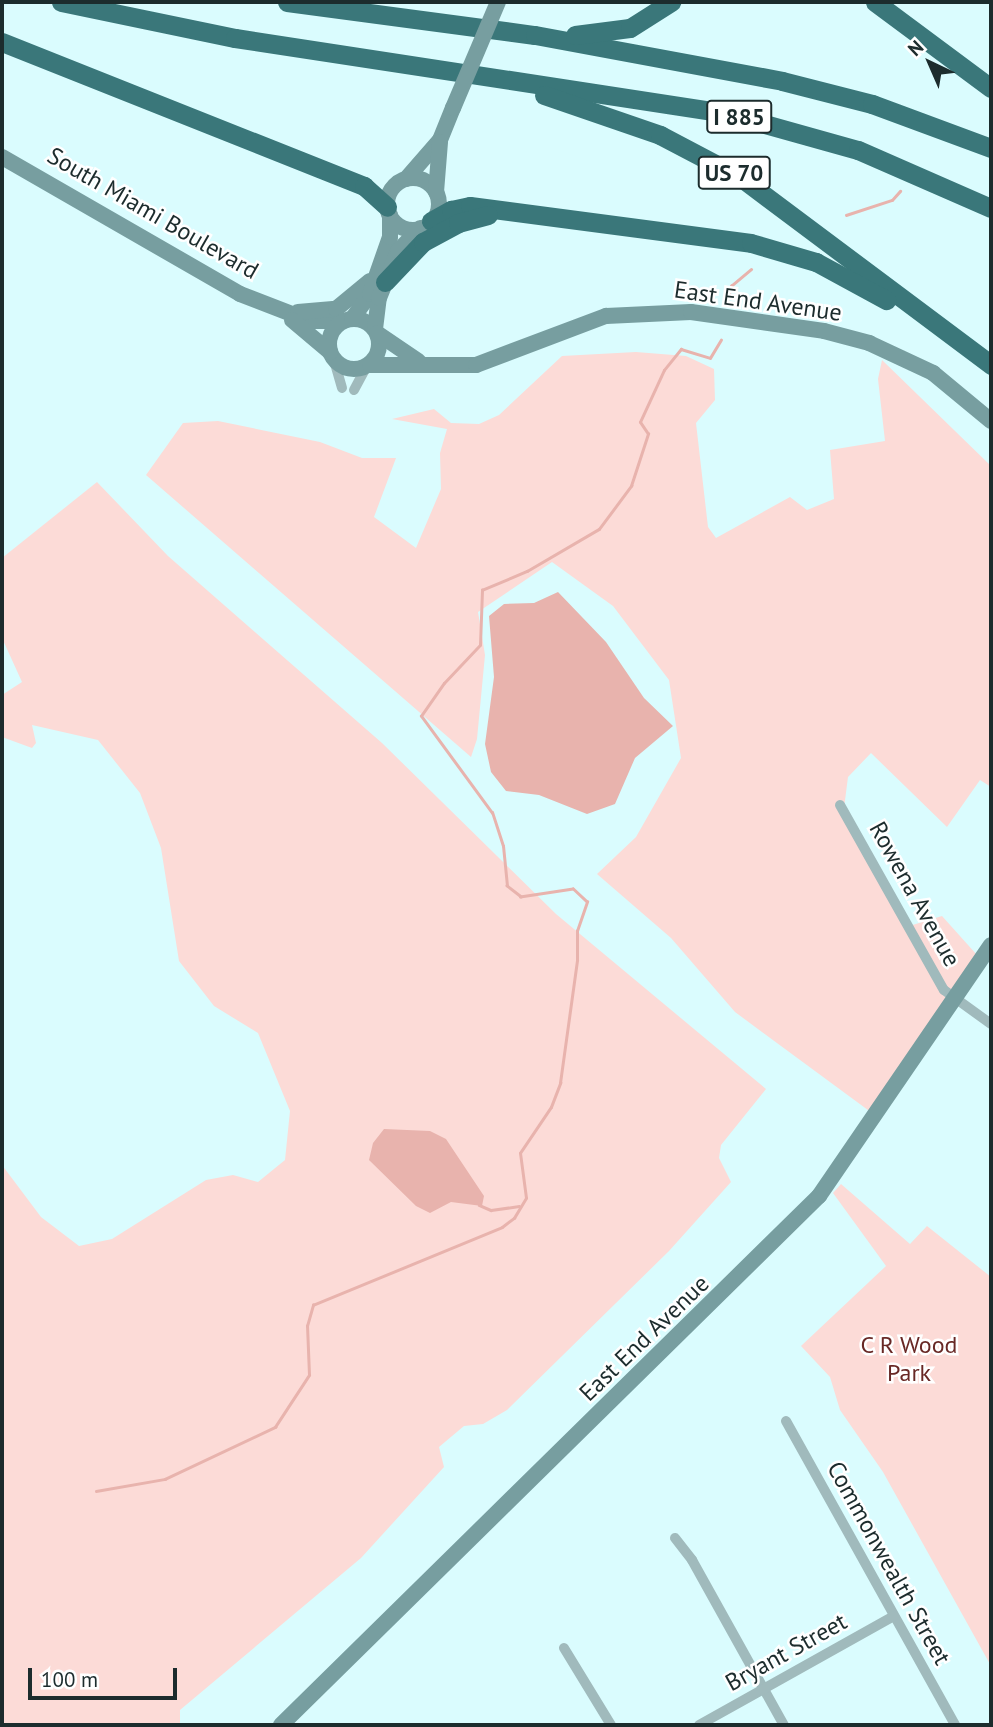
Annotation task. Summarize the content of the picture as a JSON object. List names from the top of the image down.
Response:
{
  "streets": {
    "highway": ["I 885", "US 70"],
    "street": [
      "South Miami Boulevard",
      "East End Avenue",
      "Rowena Avenue",
      "Commonwealth Street",
      "Bryant Street"
    ]
  },
  "crossings": [
    ["I 885", "US 70"],
    ["South Miami Boulevard", "East End Avenue"],
    ["East End Avenue", "Rowena Avenue"],
    ["Commonwealth Street", "Bryant Street"]
  ],
  "parks": ["C R Wood Park"],
  "scale_bar": "100 m",
  "north": "top left"
}
